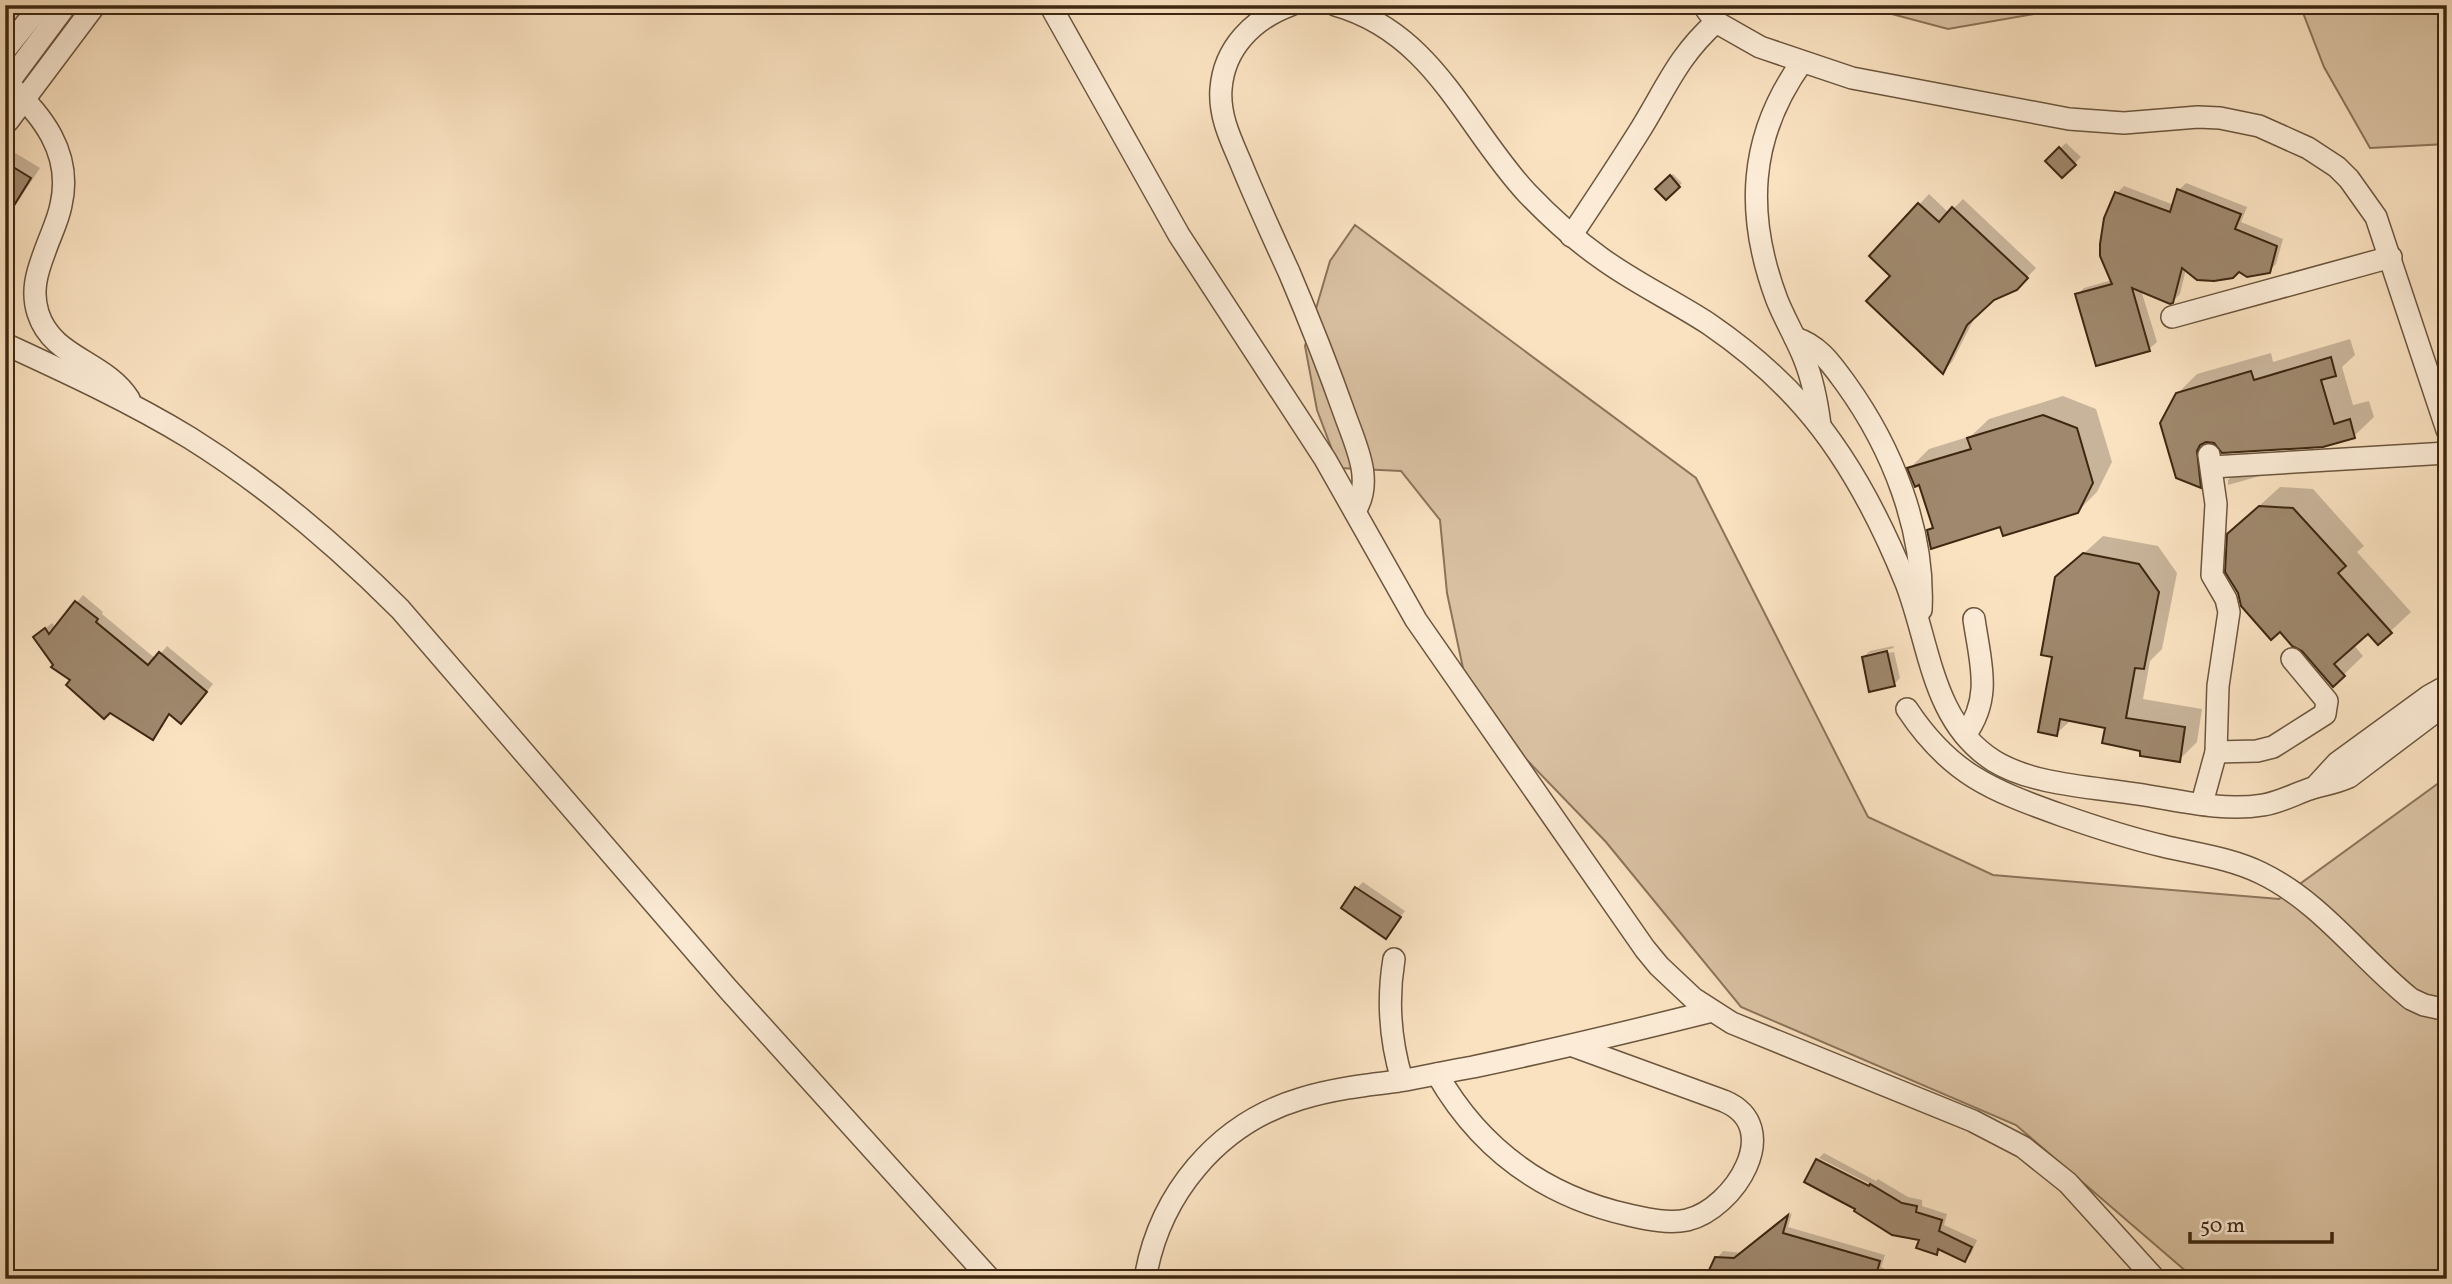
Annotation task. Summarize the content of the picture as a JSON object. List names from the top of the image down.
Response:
{
  "scale_bar": "50 m"
}
